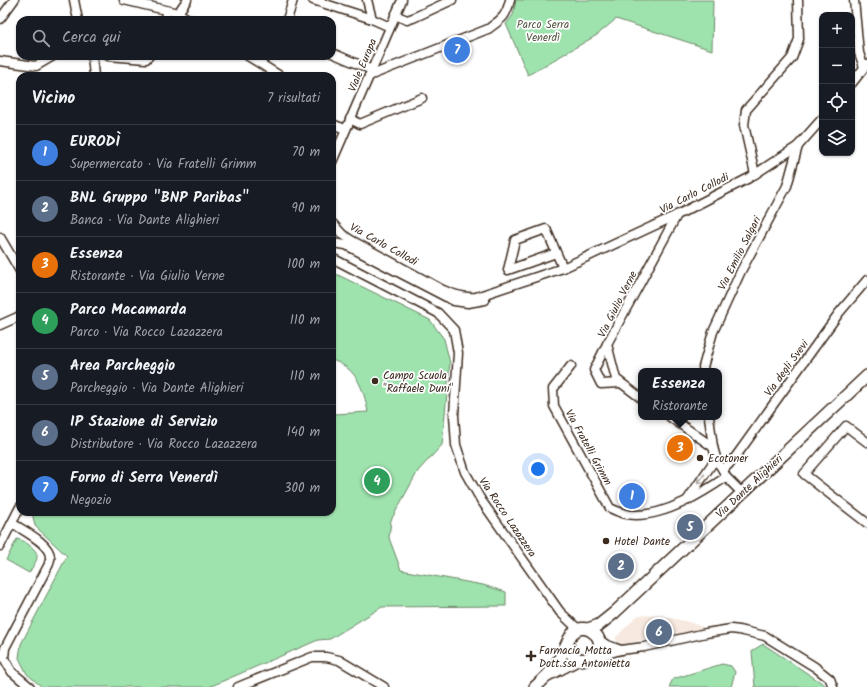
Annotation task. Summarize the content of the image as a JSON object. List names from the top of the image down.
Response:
{
  "streets": {
    "main road": ["Via Dante Alighieri"],
    "street": [
      "Viale Europa",
      "Via Carlo Collodi",
      "Via Emilio Salgari",
      "Via Giulio Verne",
      "Via degli Svevi",
      "Via Fratelli Grimm",
      "Via Rocco Lazazzera"
    ]
  },
  "crossings": [
    ["Via Carlo Collodi", "Via Emilio Salgari"],
    ["Via Carlo Collodi", "Via Giulio Verne"],
    ["Via degli Svevi", "Via Fratelli Grimm"]
  ],
  "parks": ["Parco Serra Venerdì"],
  "places": {
    "other": ["Campo Scuola \"Raffaele Duni\"", "Ecotoner", "Hotel Dante"],
    "health": ["Farmacia Motta Dott.ssa Antonietta"]
  },
  "page": {
    "map_buttons": ["+", "−"],
    "search": "Cerca qui",
    "pins": [
      "7",
      "3",
      "4",
      "1",
      "5",
      "2",
      "6"
    ],
    "heading": ["Vicino", "7 risultati"],
    "list": [
      {
        "mark": "1",
        "name": "EURODÌ",
        "note": "Supermercato · Via Fratelli Grimm",
        "value": "70 m"
      },
      {
        "mark": "2",
        "name": "BNL Gruppo \"BNP Paribas\"",
        "note": "Banca · Via Dante Alighieri",
        "value": "90 m"
      },
      {
        "mark": "3",
        "name": "Essenza",
        "note": "Ristorante · Via Giulio Verne",
        "value": "100 m"
      },
      {
        "mark": "4",
        "name": "Parco Macamarda",
        "note": "Parco · Via Rocco Lazazzera",
        "value": "110 m"
      },
      {
        "mark": "5",
        "name": "Area Parcheggio",
        "note": "Parcheggio · Via Dante Alighieri",
        "value": "110 m"
      },
      {
        "mark": "6",
        "name": "IP Stazione di Servizio",
        "note": "Distributore · Via Rocco Lazazzera",
        "value": "140 m"
      },
      {
        "mark": "7",
        "name": "Forno di Serra Venerdì",
        "note": "Negozio",
        "value": "300 m"
      }
    ],
    "popup": ["Essenza", "Ristorante"]
  }
}
